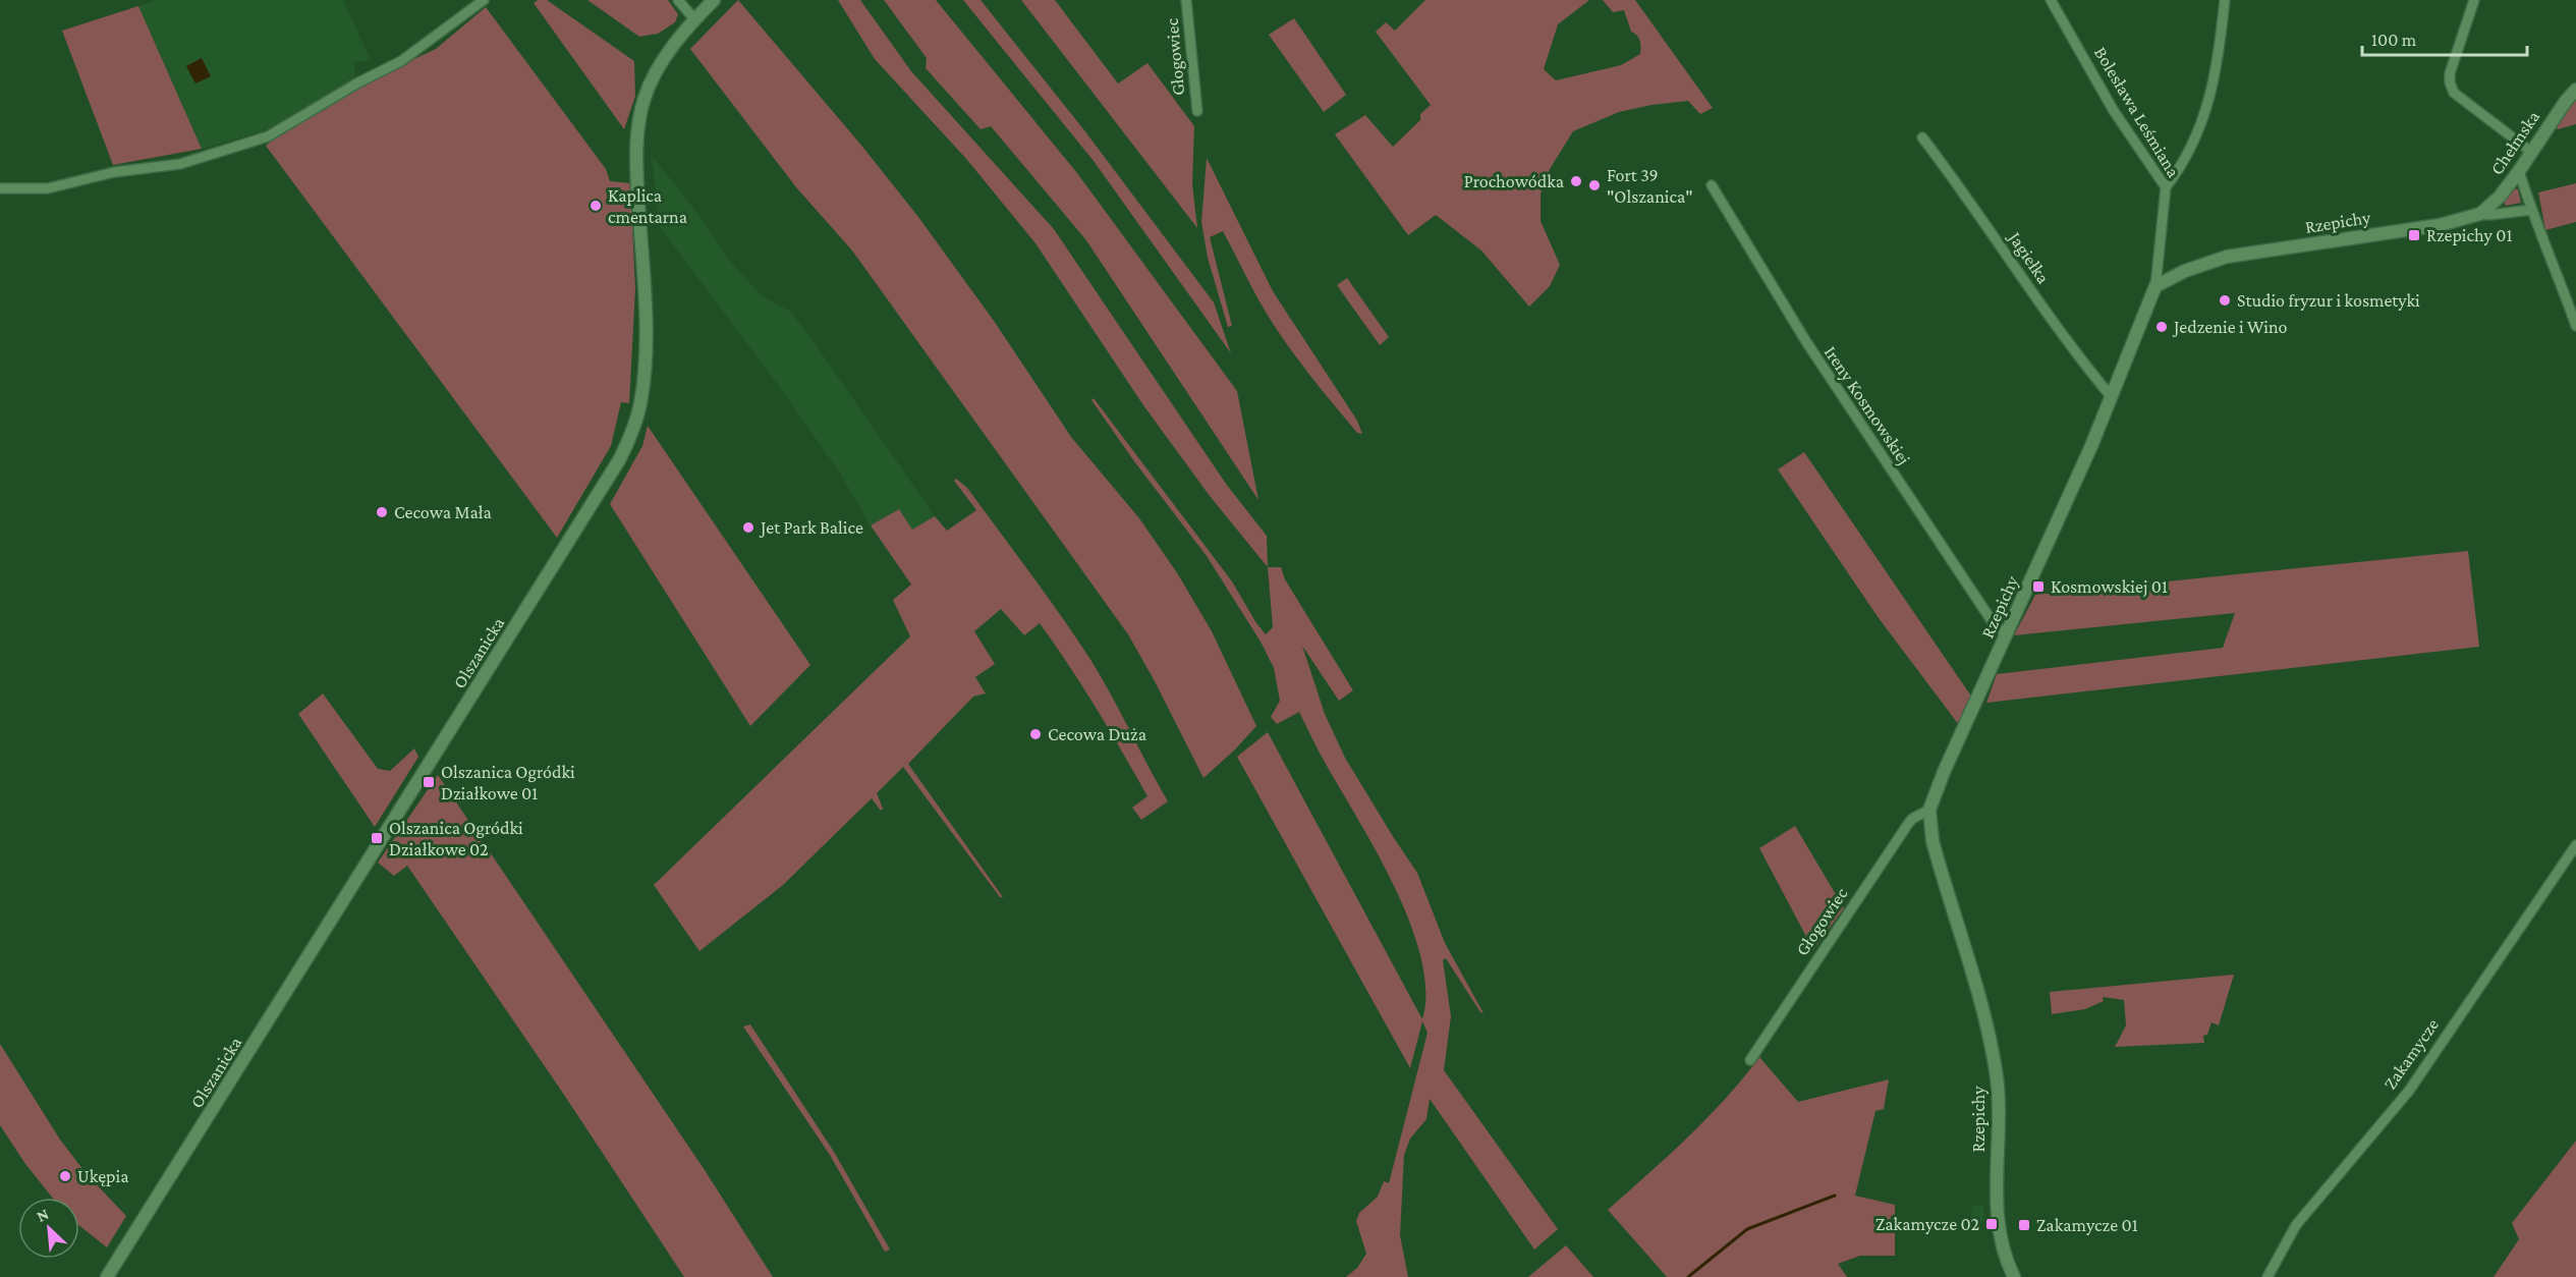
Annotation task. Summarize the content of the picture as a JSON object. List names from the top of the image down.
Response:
{
  "streets": {
    "street": [
      "Głogowiec",
      "Bolesława Leśmiana",
      "Chełmska",
      "Rzepichy",
      "Jagiełka",
      "Ireny Kosmowskiej",
      "Olszanicka",
      "Zakamycze"
    ]
  },
  "crossings": [
    ["Głogowiec", "Rzepichy"],
    ["Bolesława Leśmiana", "Rzepichy"],
    ["Chełmska", "Rzepichy"],
    ["Rzepichy", "Jagiełka"],
    ["Rzepichy", "Ireny Kosmowskiej"]
  ],
  "places": {
    "other": [
      "Prochowódka",
      "Fort 39 \"Olszanica\"",
      "Kaplica cmentarna",
      "Studio fryzur i kosmetyki",
      "Jedzenie i Wino",
      "Cecowa Mała",
      "Jet Park Balice",
      "Cecowa Duża",
      "Ukępia"
    ],
    "transit": [
      "Rzepichy 01",
      "Kosmowskiej 01",
      "Olszanica Ogródki Działkowe 01",
      "Olszanica Ogródki Działkowe 02",
      "Zakamycze 02",
      "Zakamycze 01"
    ]
  },
  "scale_bar": "100 m",
  "north": "top left"
}
